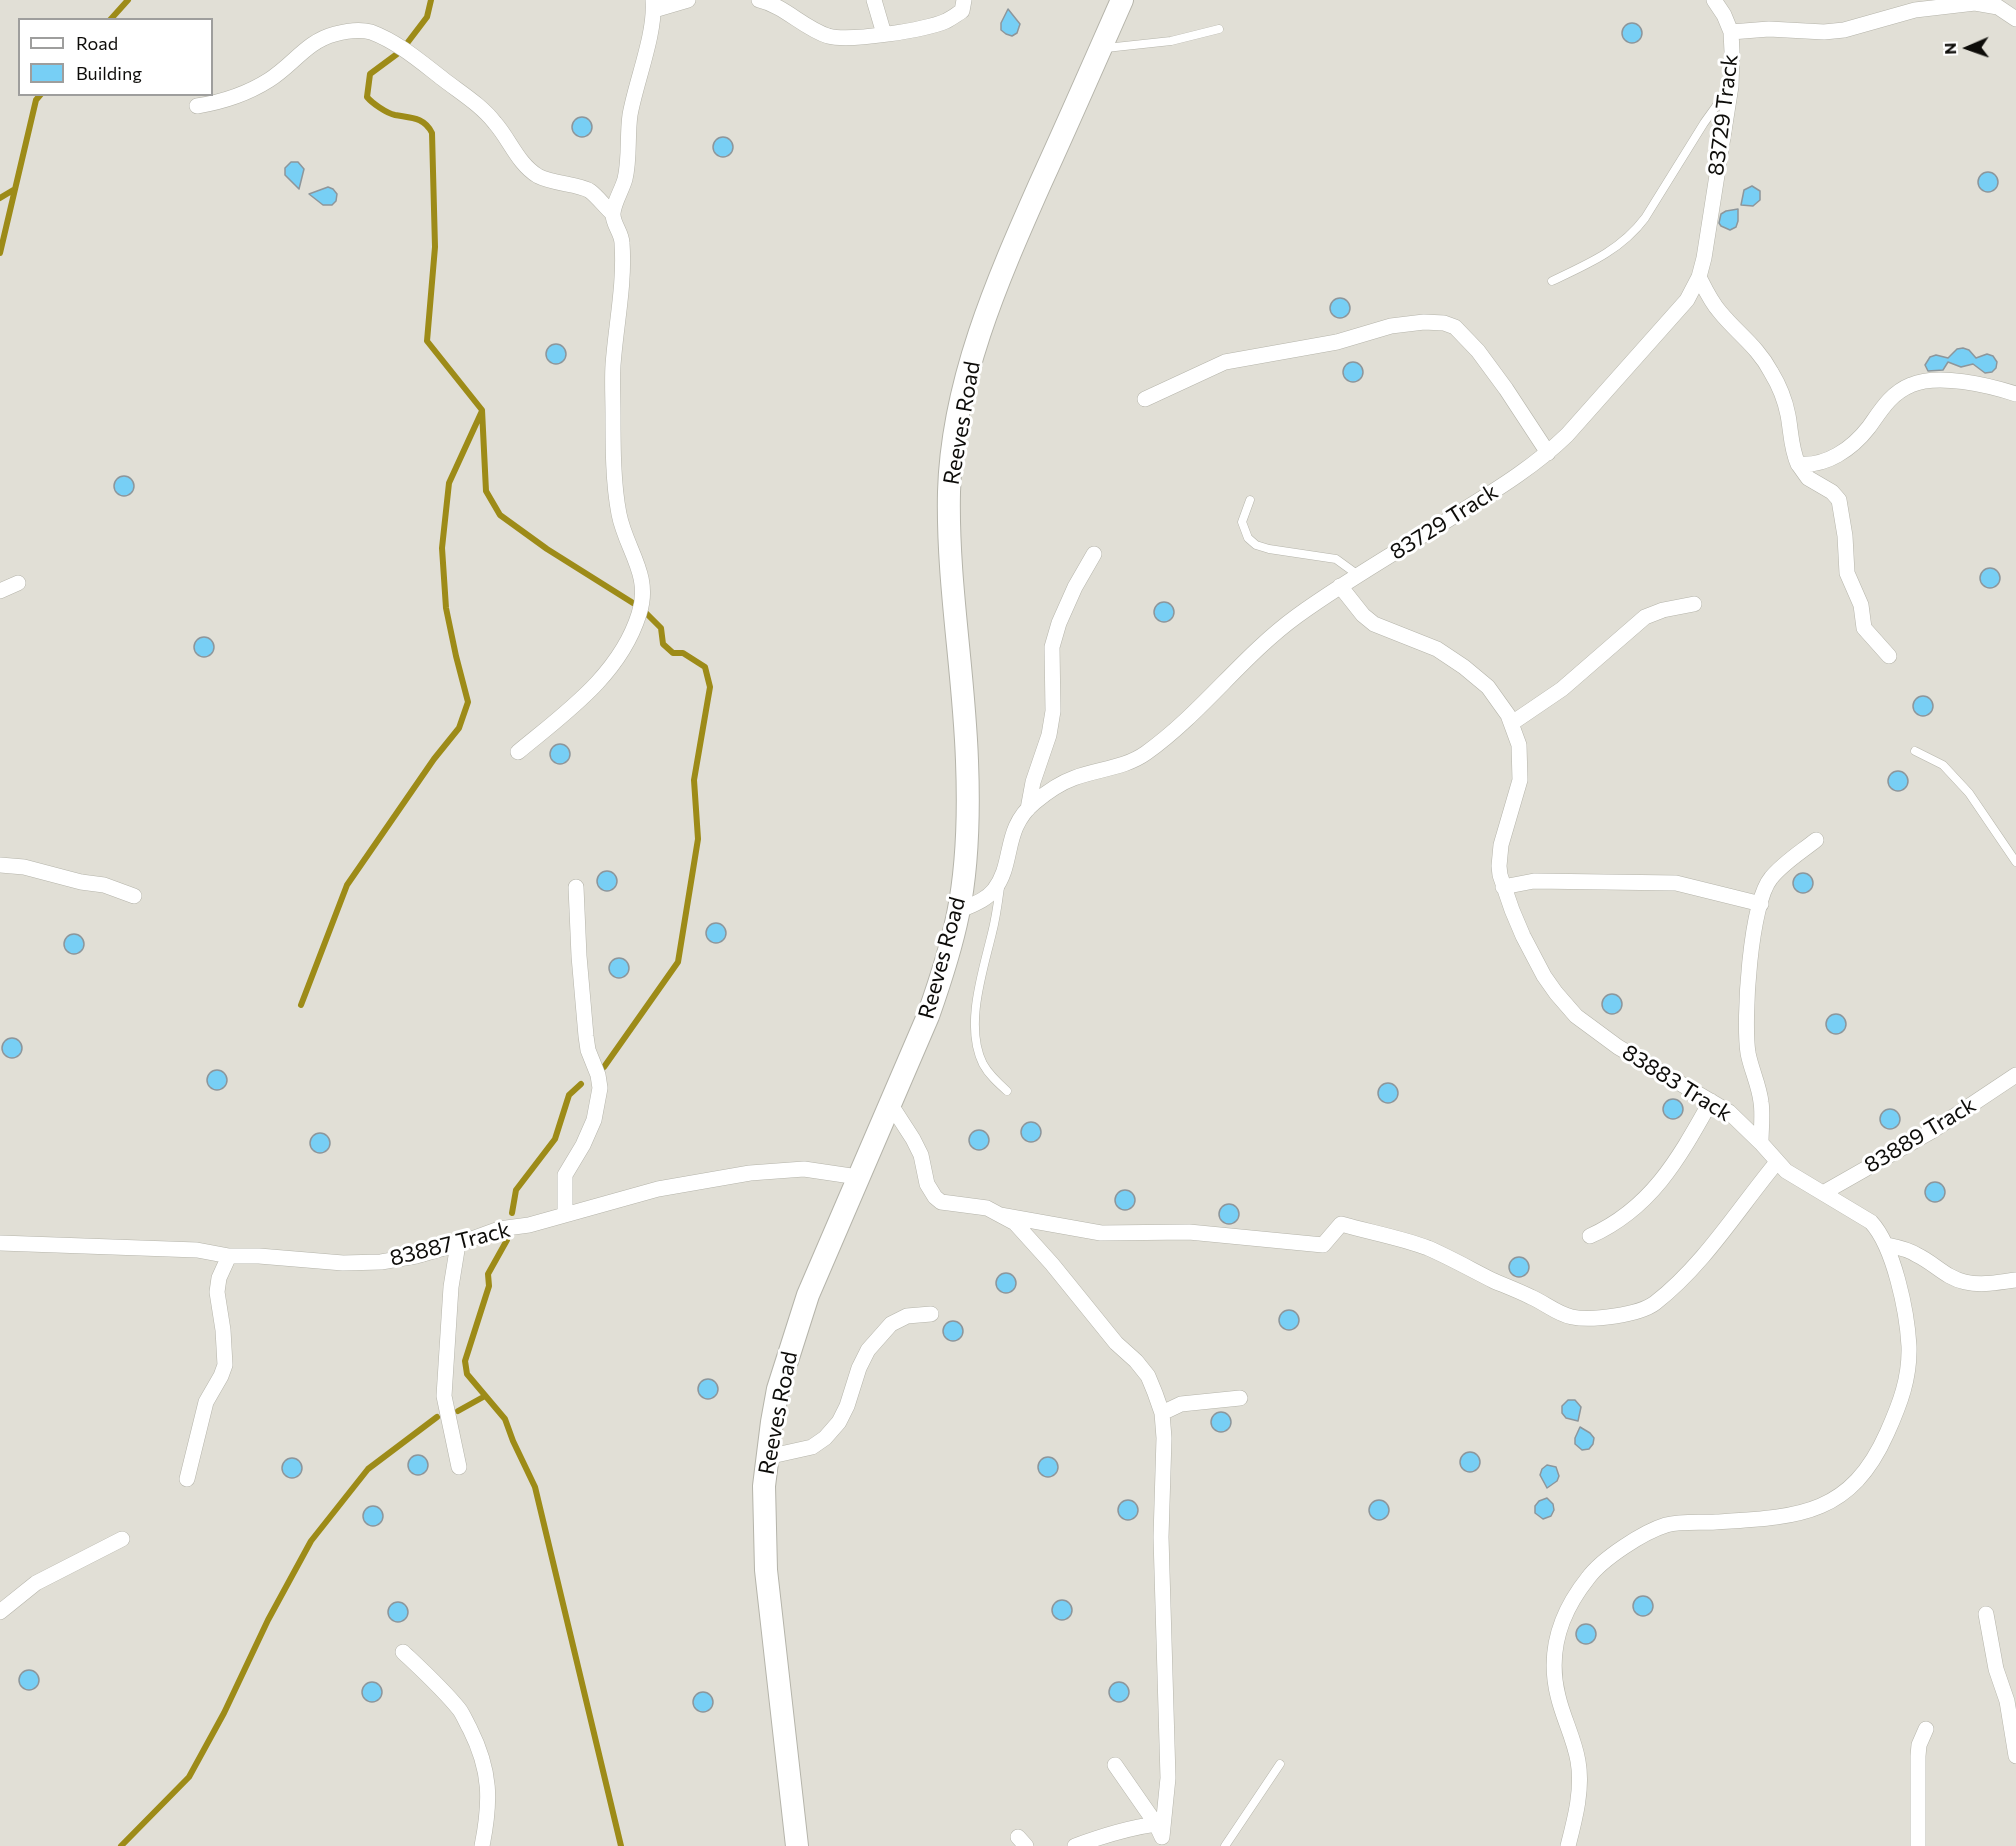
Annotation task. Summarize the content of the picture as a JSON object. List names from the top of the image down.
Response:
{
  "streets": {
    "street": [
      "83729 Track",
      "Reeves Road",
      "83883 Track",
      "83889 Track",
      "83887 Track"
    ]
  },
  "crossings": [
    ["83729 Track", "Reeves Road"],
    ["83729 Track", "83883 Track"],
    ["Reeves Road", "83887 Track"],
    ["83883 Track", "83889 Track"]
  ],
  "legend": ["Road", "Building"],
  "north": "left"
}
